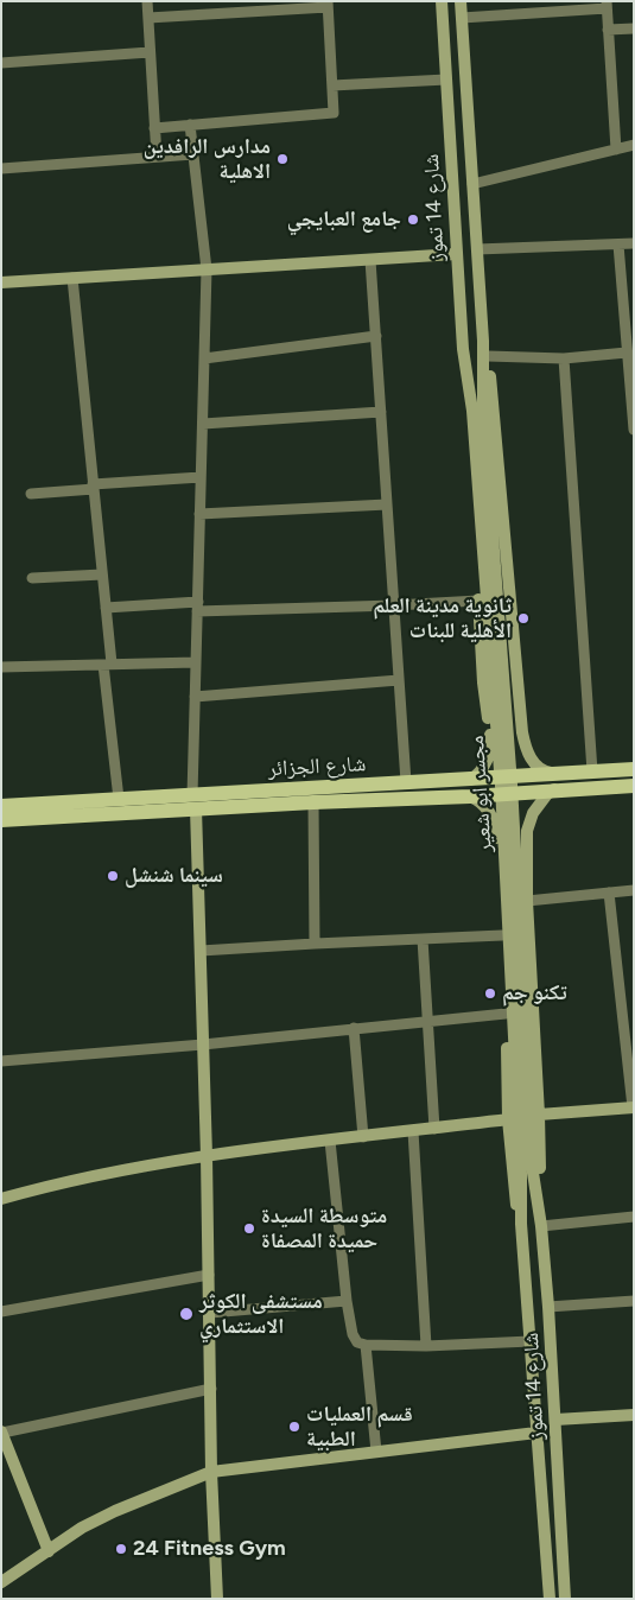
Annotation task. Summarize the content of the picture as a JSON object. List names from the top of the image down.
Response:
{
  "streets": {
    "main road": ["شارع 14 تموز", "شارع الجزائر", "مجسر ابو شعير"]
  },
  "crossings": [
    ["شارع 14 تموز", "مجسر ابو شعير"]
  ],
  "places": [
    "مدارس الرافدين اﻻهلية",
    "جامع العبايجي",
    "ثانوية مدينة العلم الأهلية للبنات",
    "سينما شنشل",
    "تكنو جم",
    "متوسطة السيدة حميدة المصفاة",
    "مستشفى الكوثر الاستثماري",
    "قسم العمليات الطبية",
    "24 Fitness Gym"
  ]
}
